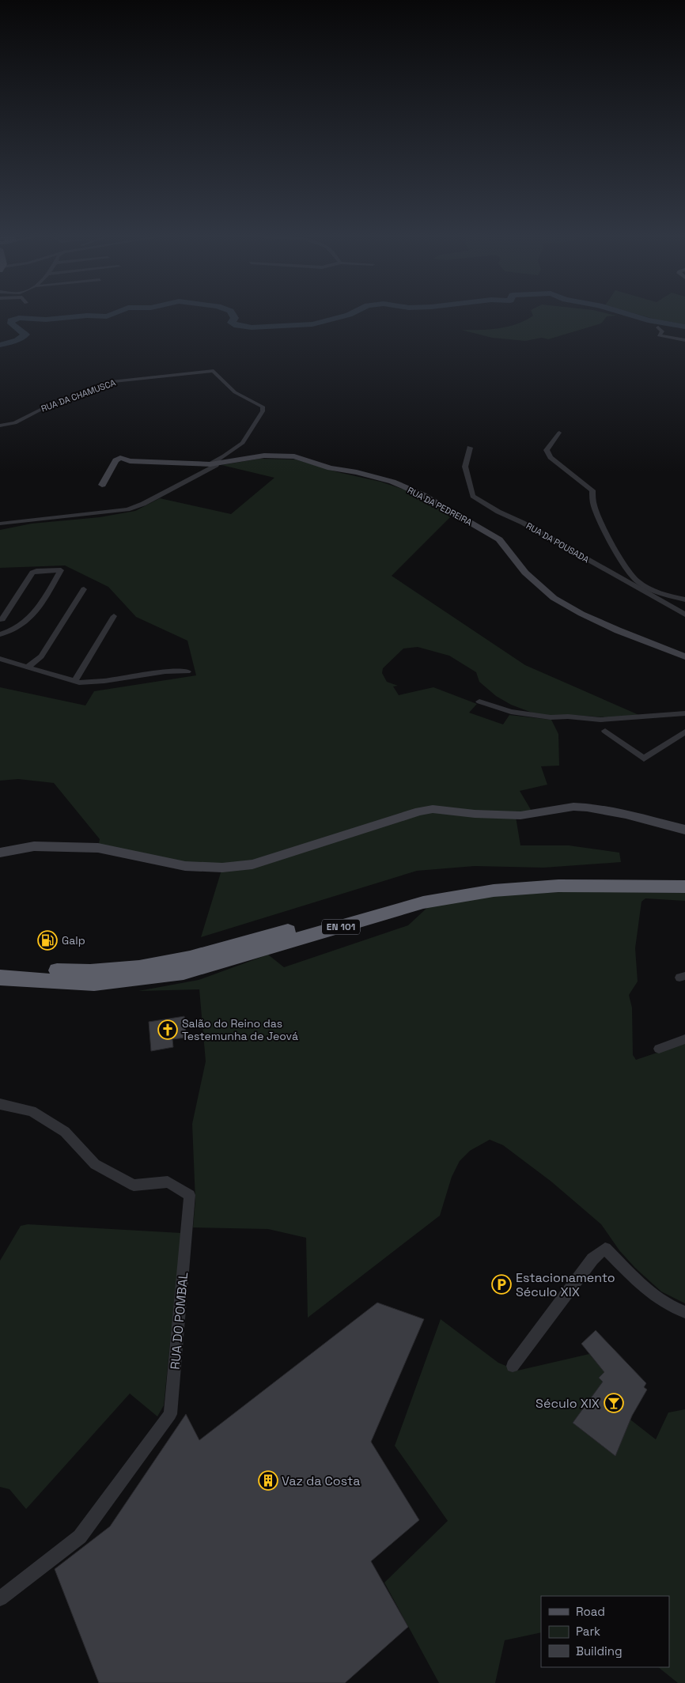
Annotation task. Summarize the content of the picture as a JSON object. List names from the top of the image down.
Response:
{
  "streets": {
    "highway": ["EN 101"],
    "street": [
      "RUA DA CHAMUSCA",
      "RUA DA PEDREIRA",
      "RUA DA POUSADA",
      "RUA DO POMBAL"
    ]
  },
  "crossings": [
    ["RUA DA CHAMUSCA", "RUA DA PEDREIRA"]
  ],
  "places": {
    "fuel station": ["Galp"],
    "church": ["Salão do Reino das Testemunha de Jeová"],
    "parking": ["Estacionamento Século XIX"],
    "bar": ["Século XIX"],
    "building": ["Vaz da Costa"]
  },
  "legend": ["Road", "Park", "Building"]
}
